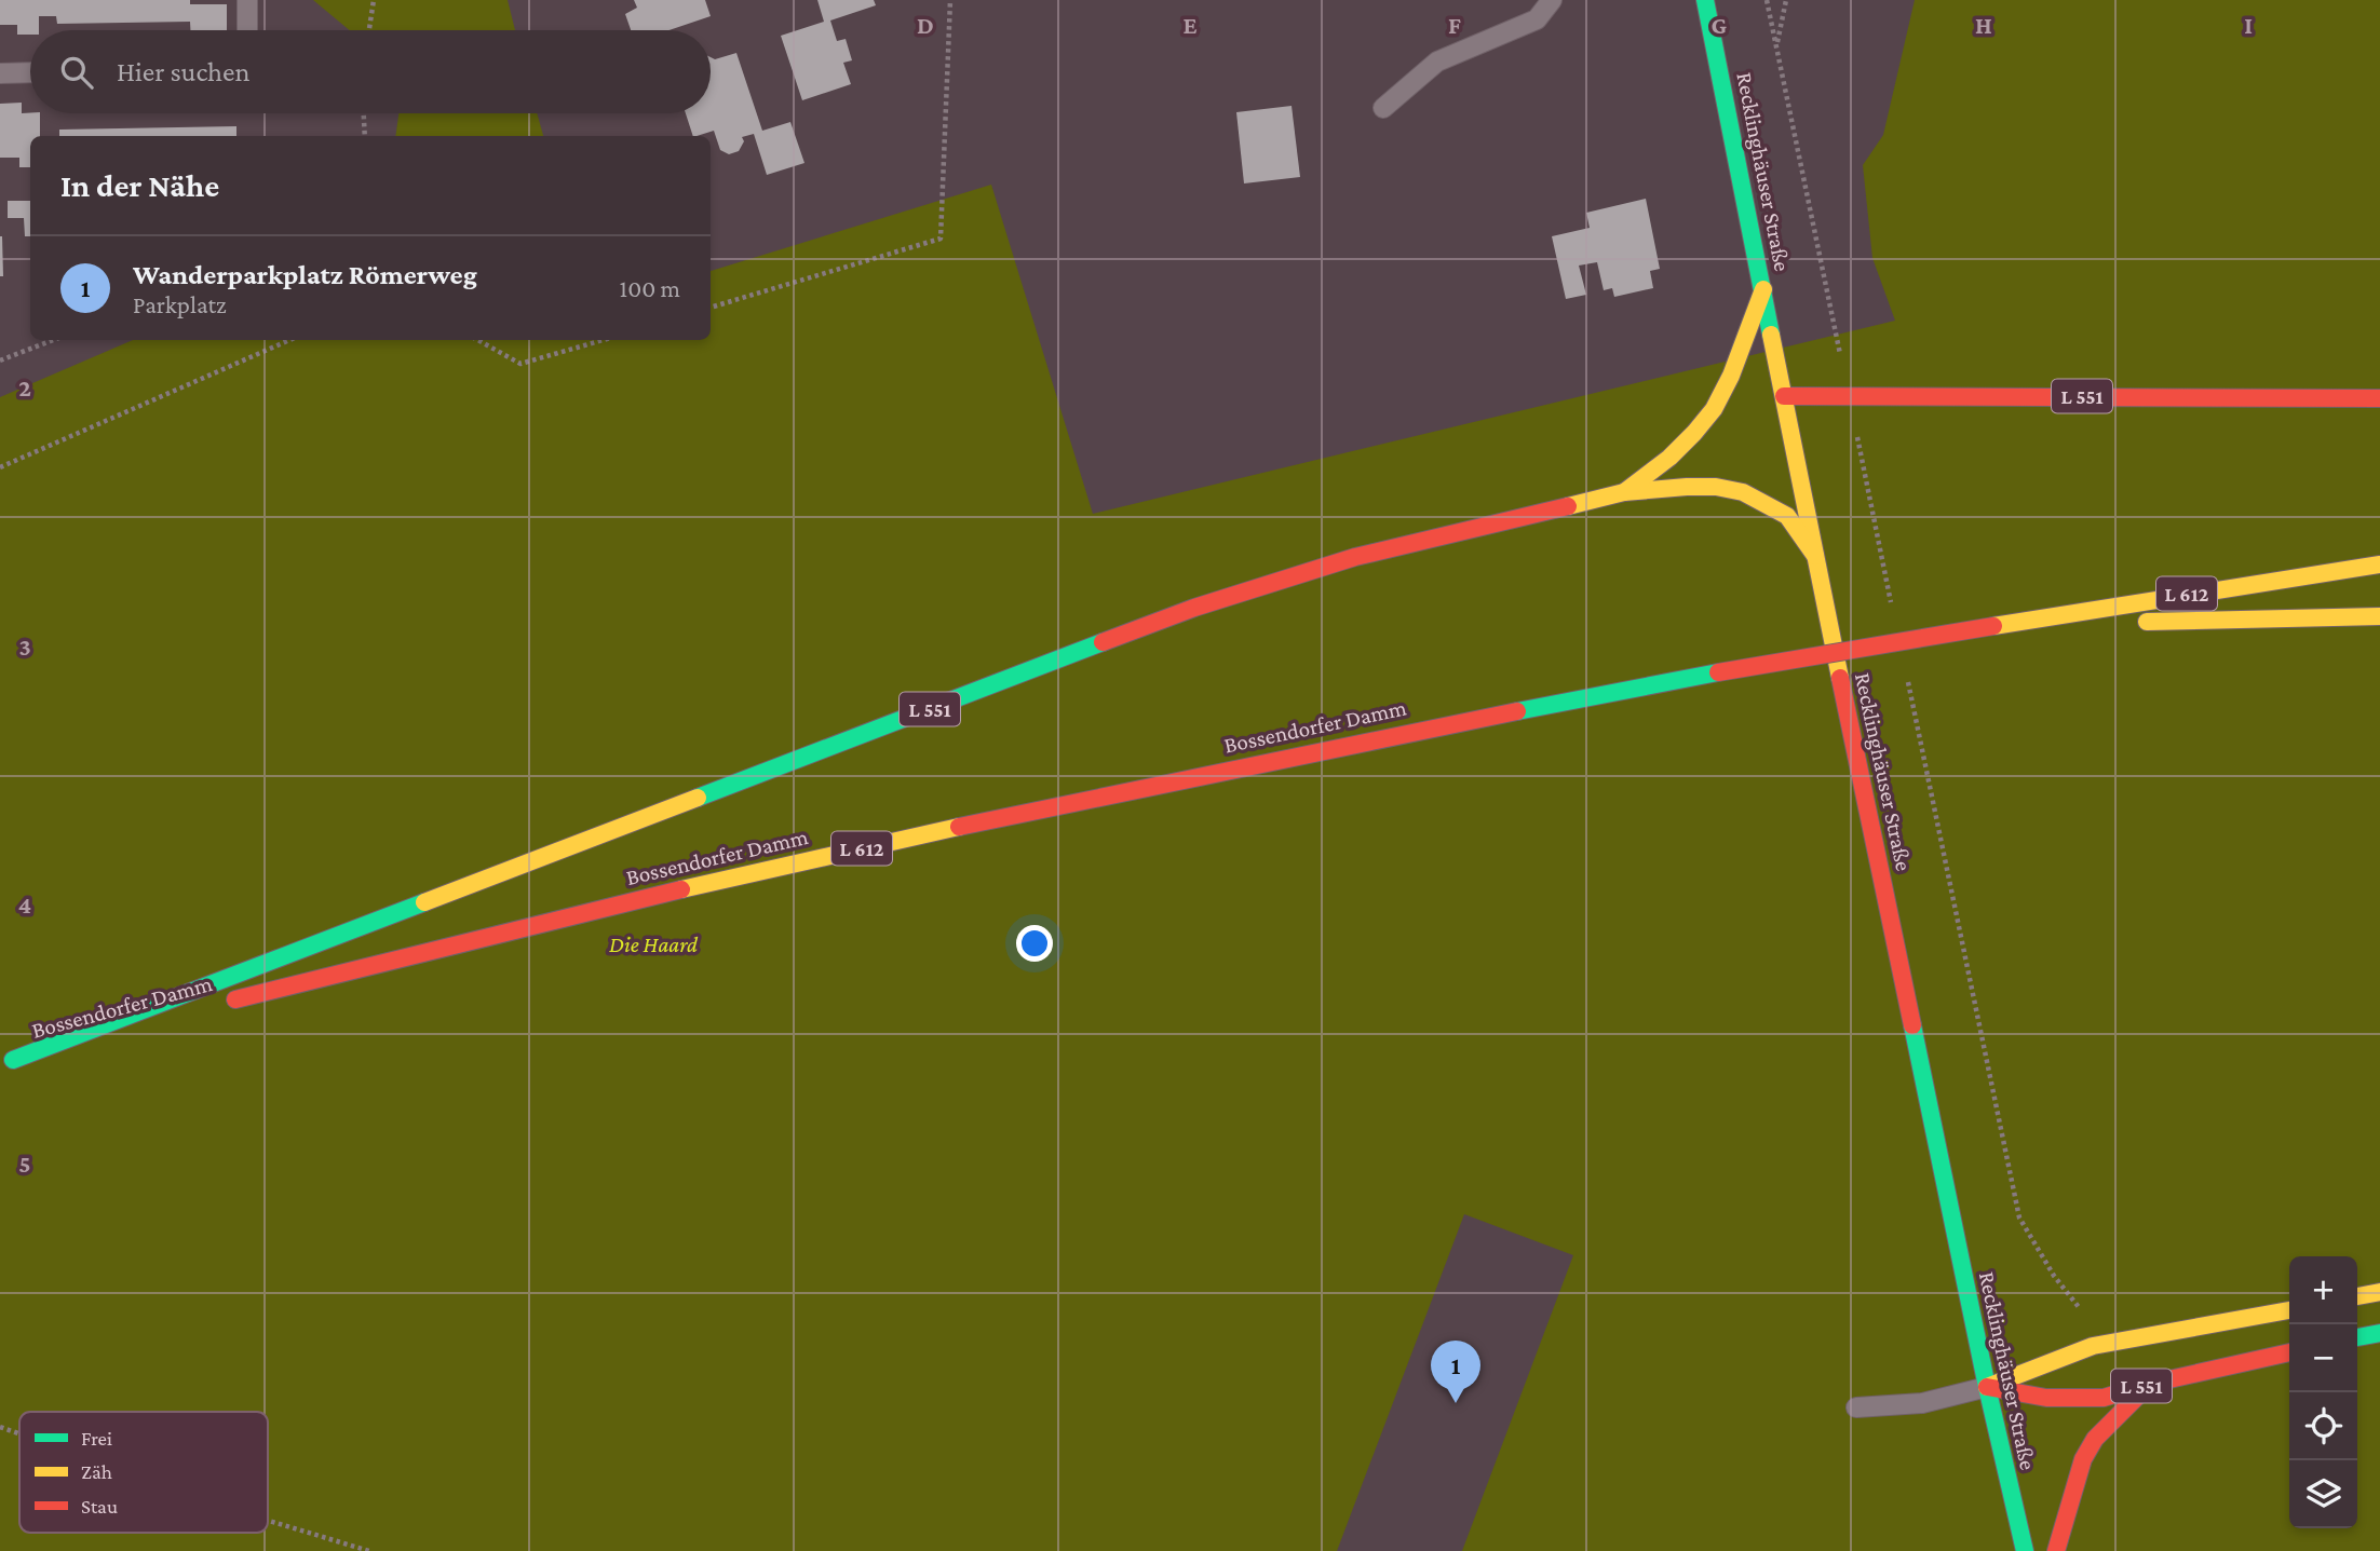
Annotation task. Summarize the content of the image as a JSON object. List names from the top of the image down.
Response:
{
  "streets": {
    "main road": [
      "Recklinghäuser Straße",
      "L 551",
      "L 612",
      "Bossendorfer Damm"
    ]
  },
  "crossings": [
    ["Recklinghäuser Straße", "L 551"],
    ["L 551", "Bossendorfer Damm"],
    ["L 612", "Bossendorfer Damm"]
  ],
  "parks": ["Die Haard"],
  "legend": ["Frei", "Zäh", "Stau"],
  "page": {
    "search": "Hier suchen",
    "heading": "In der Nähe",
    "list": [
      {
        "mark": "1",
        "name": "Wanderparkplatz Römerweg",
        "note": "Parkplatz",
        "value": "100 m"
      }
    ],
    "map_buttons": ["+", "−"],
    "pins": "1"
  },
  "grid": {
    "columns": [
      "D",
      "E",
      "F",
      "G",
      "H",
      "I"
    ],
    "rows": [
      "2",
      "3",
      "4",
      "5"
    ]
  }
}
